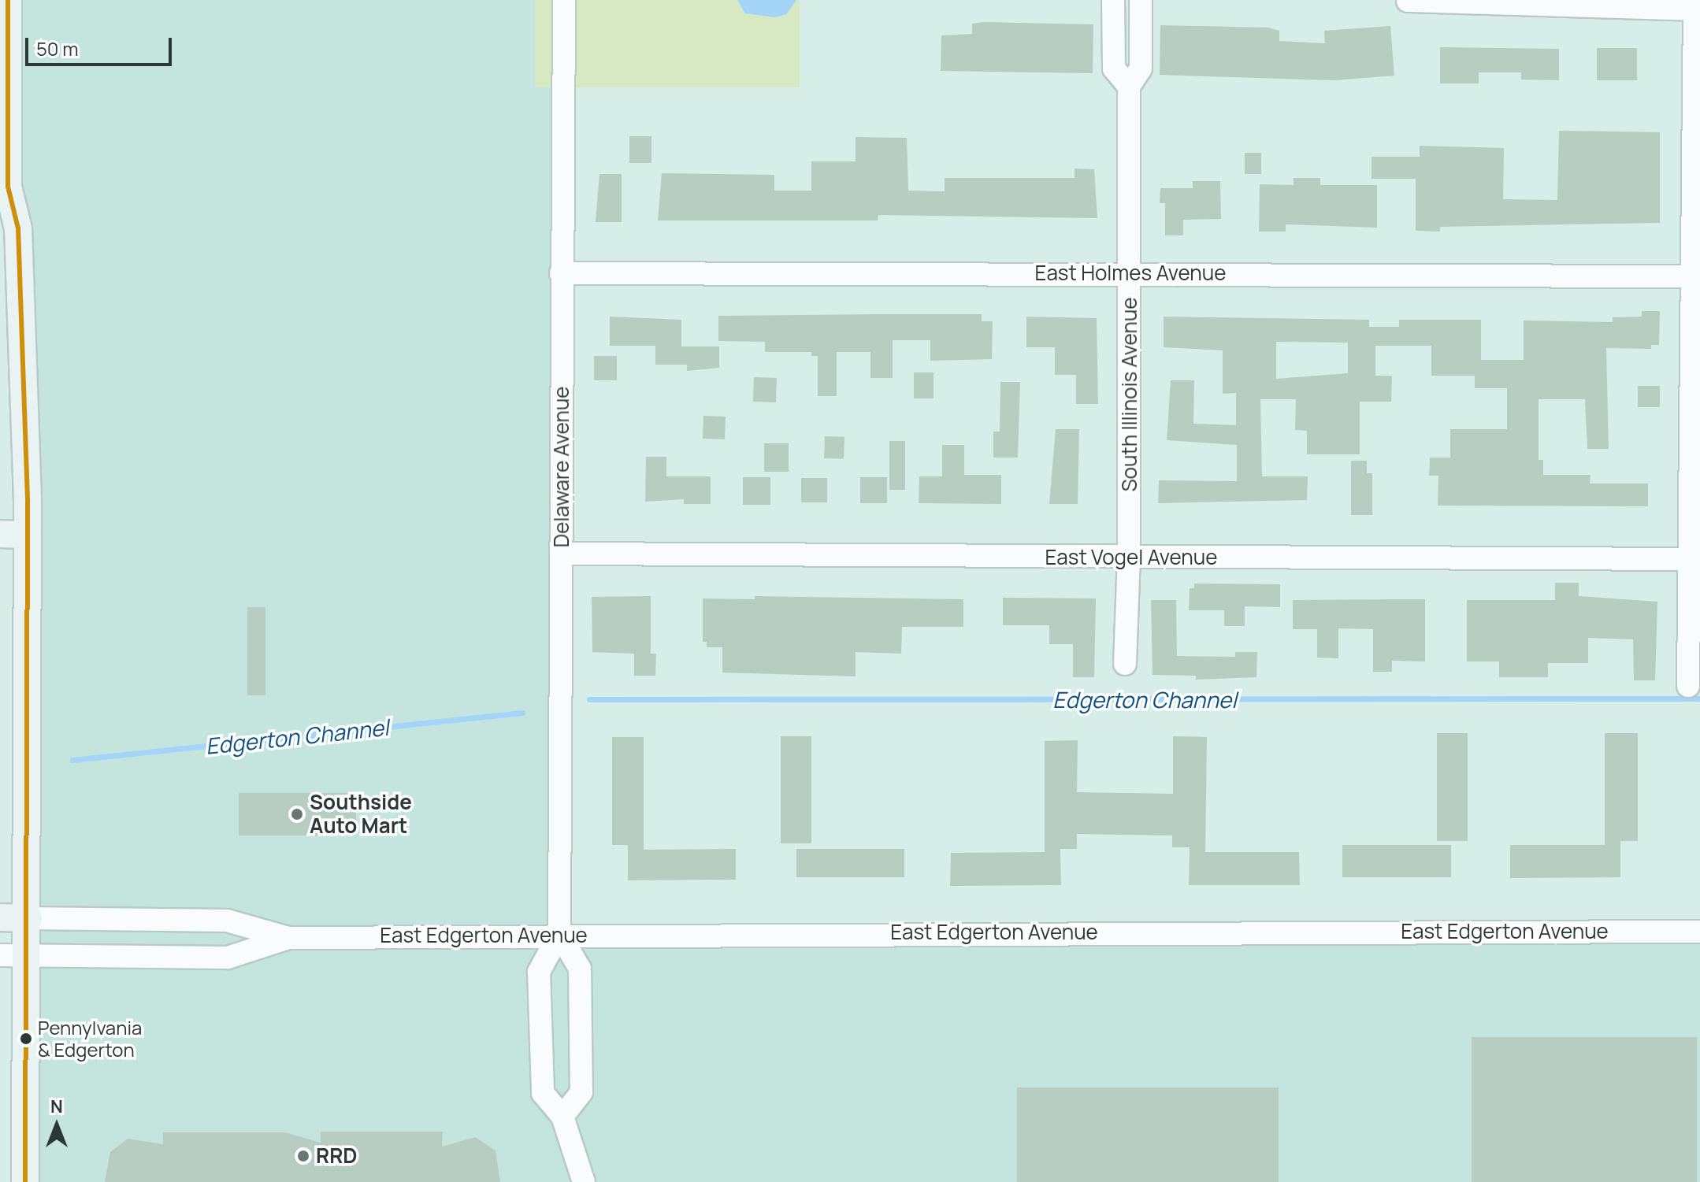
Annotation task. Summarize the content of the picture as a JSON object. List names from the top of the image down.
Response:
{
  "streets": {
    "street": [
      "East Holmes Avenue",
      "South Illinois Avenue",
      "Delaware Avenue",
      "East Vogel Avenue",
      "East Edgerton Avenue"
    ]
  },
  "crossings": [
    ["East Holmes Avenue", "South Illinois Avenue"],
    ["East Holmes Avenue", "Delaware Avenue"],
    ["South Illinois Avenue", "East Vogel Avenue"],
    ["Delaware Avenue", "East Vogel Avenue"],
    ["Delaware Avenue", "East Edgerton Avenue"]
  ],
  "water": ["Edgerton Channel"],
  "places": ["Southside Auto Mart", "Pennylvania & Edgerton", "RRD"],
  "scale_bar": "50 m",
  "north": "top"
}
